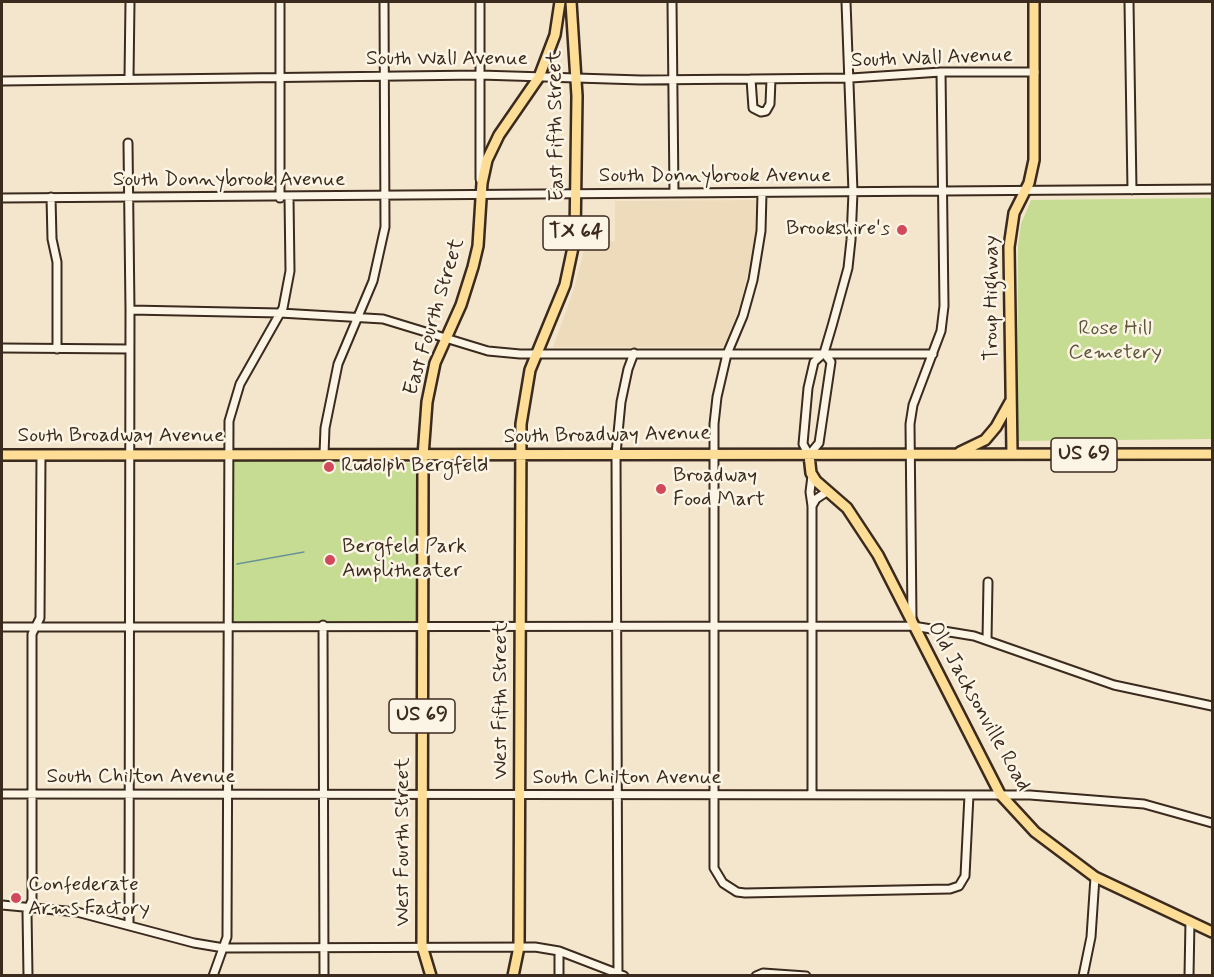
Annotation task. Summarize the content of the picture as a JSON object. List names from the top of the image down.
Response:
{
  "streets": {
    "main road": [
      "East Fifth Street",
      "TX 64",
      "Troup Highway",
      "East Fourth Street",
      "South Broadway Avenue",
      "US 69",
      "West Fifth Street",
      "Old Jacksonville Road",
      "West Fourth Street"
    ],
    "street": ["South Wall Avenue", "South Donnybrook Avenue", "South Chilton Avenue"]
  },
  "crossings": [
    ["South Wall Avenue", "East Fifth Street"],
    ["South Wall Avenue", "Troup Highway"],
    ["South Wall Avenue", "East Fourth Street"],
    ["East Fifth Street", "South Donnybrook Avenue"],
    ["East Fifth Street", "East Fourth Street"],
    ["East Fifth Street", "South Broadway Avenue"],
    ["East Fifth Street", "West Fifth Street"],
    ["South Donnybrook Avenue", "Troup Highway"],
    ["South Donnybrook Avenue", "East Fourth Street"],
    ["Troup Highway", "South Broadway Avenue"],
    ["East Fourth Street", "South Broadway Avenue"],
    ["East Fourth Street", "West Fourth Street"],
    ["South Broadway Avenue", "West Fifth Street"],
    ["South Broadway Avenue", "West Fourth Street"],
    ["West Fifth Street", "South Chilton Avenue"],
    ["Old Jacksonville Road", "South Chilton Avenue"],
    ["South Chilton Avenue", "West Fourth Street"]
  ],
  "parks": ["Rose Hill Cemetery"],
  "places": [
    "Brookshire's",
    "Rudolph Bergfeld",
    "Broadway Food Mart",
    "Bergfeld Park Amplitheater",
    "Confederate Arms Factory"
  ]
}
